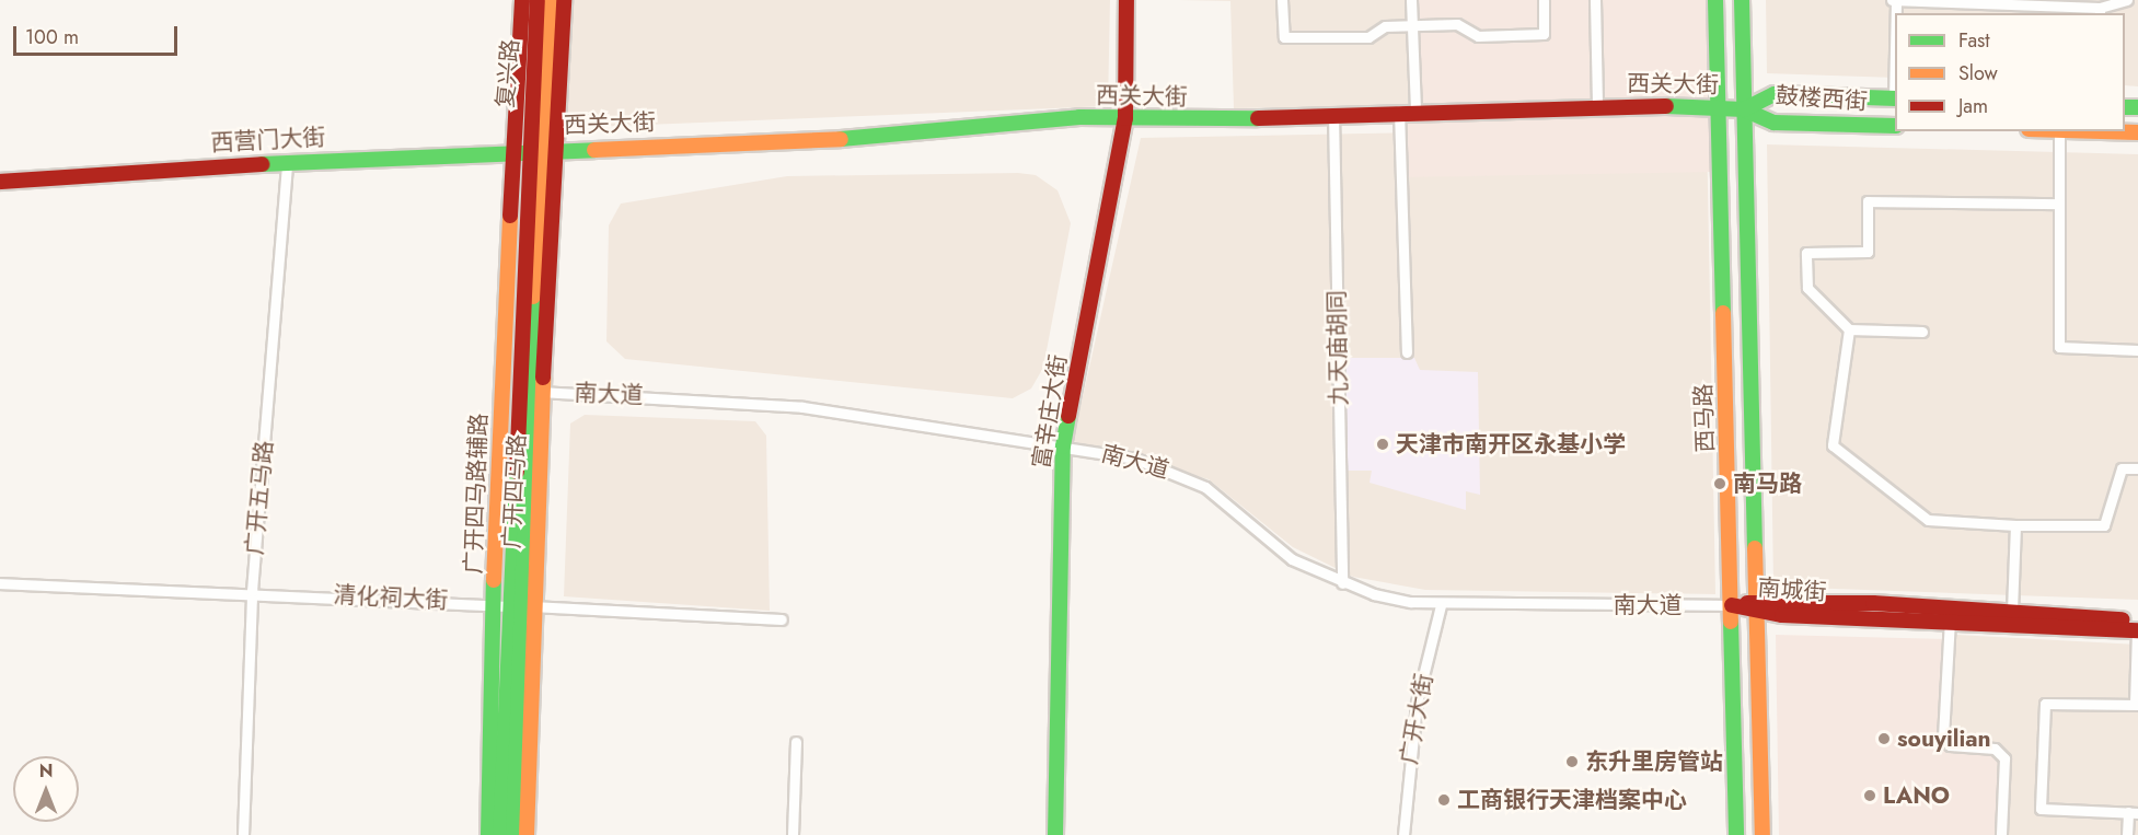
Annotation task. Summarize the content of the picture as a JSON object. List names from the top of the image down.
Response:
{
  "streets": {
    "street": [
      "复兴路",
      "西关大街",
      "鼓楼西街",
      "西营门大街",
      "九天庙胡同",
      "南大道",
      "富辛庄大街",
      "西马路",
      "广开四马路",
      "广开四马路辅路",
      "广开五马路",
      "南城街",
      "清化祠大街",
      "广开大街"
    ]
  },
  "crossings": [
    ["复兴路", "西关大街"],
    ["复兴路", "西营门大街"],
    ["复兴路", "广开四马路"],
    ["复兴路", "广开四马路辅路"],
    ["西关大街", "鼓楼西街"],
    ["西关大街", "西营门大街"],
    ["西关大街", "九天庙胡同"],
    ["西关大街", "富辛庄大街"],
    ["西关大街", "西马路"],
    ["西关大街", "广开四马路"],
    ["西关大街", "广开四马路辅路"],
    ["西营门大街", "广开四马路"],
    ["西营门大街", "广开四马路辅路"],
    ["西营门大街", "广开五马路"],
    ["九天庙胡同", "南大道"],
    ["南大道", "富辛庄大街"],
    ["南大道", "西马路"],
    ["南大道", "广开四马路"],
    ["南大道", "广开四马路辅路"],
    ["南大道", "南城街"],
    ["南大道", "广开大街"],
    ["西马路", "南城街"],
    ["广开四马路", "广开四马路辅路"],
    ["广开四马路", "清化祠大街"],
    ["广开四马路辅路", "清化祠大街"],
    ["广开五马路", "清化祠大街"]
  ],
  "places": [
    "天津市南开区永基小学",
    "南马路",
    "souyilian",
    "东升里房管站",
    "LANO",
    "工商银行天津档案中心"
  ],
  "legend": ["Fast", "Slow", "Jam"],
  "scale_bar": "100 m",
  "north": "top"
}
